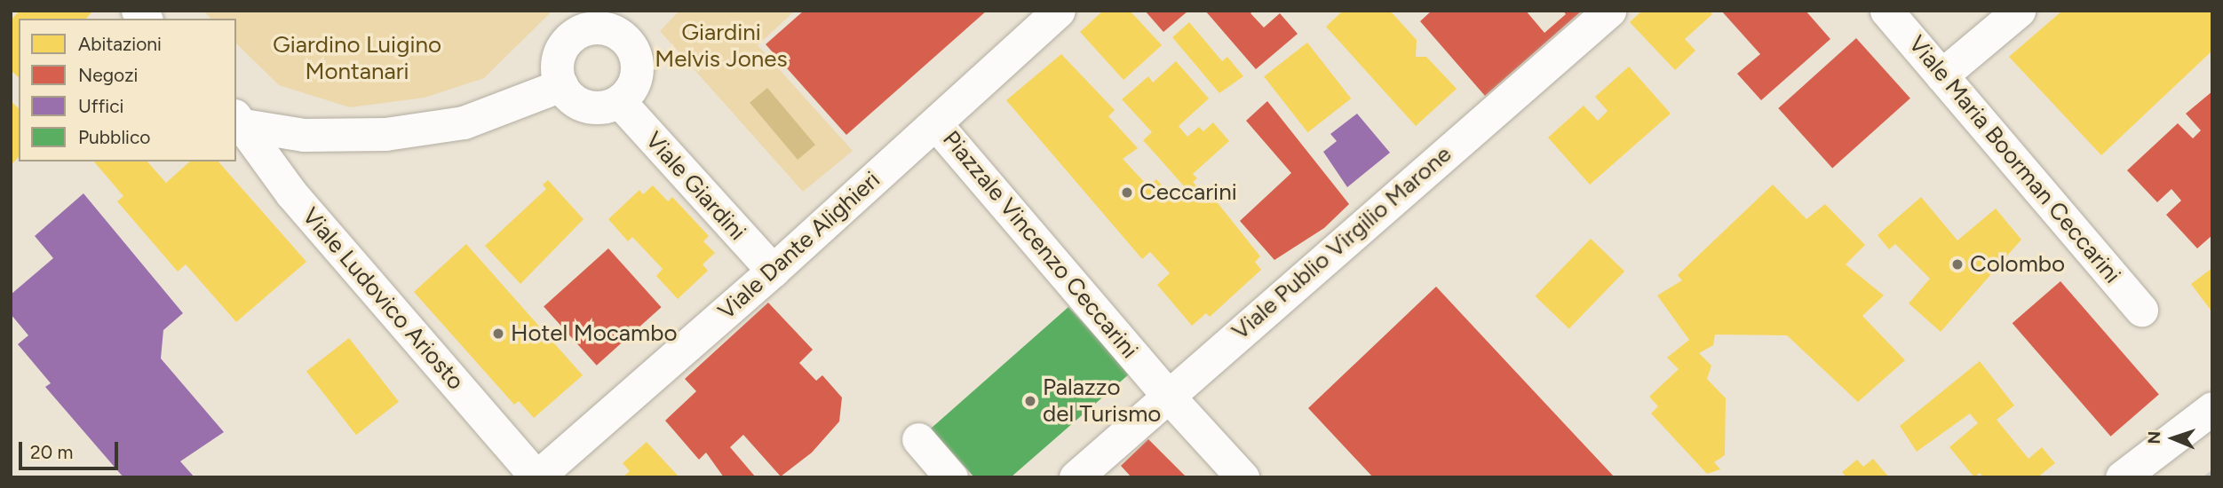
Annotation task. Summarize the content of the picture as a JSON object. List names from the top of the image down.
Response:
{
  "streets": {
    "street": [
      "Viale Maria Boorman Ceccarini",
      "Viale Giardini",
      "Viale Publio Virgilio Marone",
      "Piazzale Vincenzo Ceccarini",
      "Viale Dante Alighieri",
      "Viale Ludovico Ariosto"
    ]
  },
  "crossings": [
    ["Viale Giardini", "Viale Dante Alighieri"],
    ["Viale Publio Virgilio Marone", "Piazzale Vincenzo Ceccarini"],
    ["Piazzale Vincenzo Ceccarini", "Viale Dante Alighieri"],
    ["Viale Dante Alighieri", "Viale Ludovico Ariosto"]
  ],
  "parks": ["Giardini Melvis Jones", "Giardino Luigino Montanari"],
  "places": [
    "Ceccarini",
    "Colombo",
    "Hotel Mocambo",
    "Palazzo del Turismo"
  ],
  "legend": [
    "Abitazioni",
    "Negozi",
    "Uffici",
    "Pubblico"
  ],
  "scale_bar": "20 m",
  "north": "left"
}
